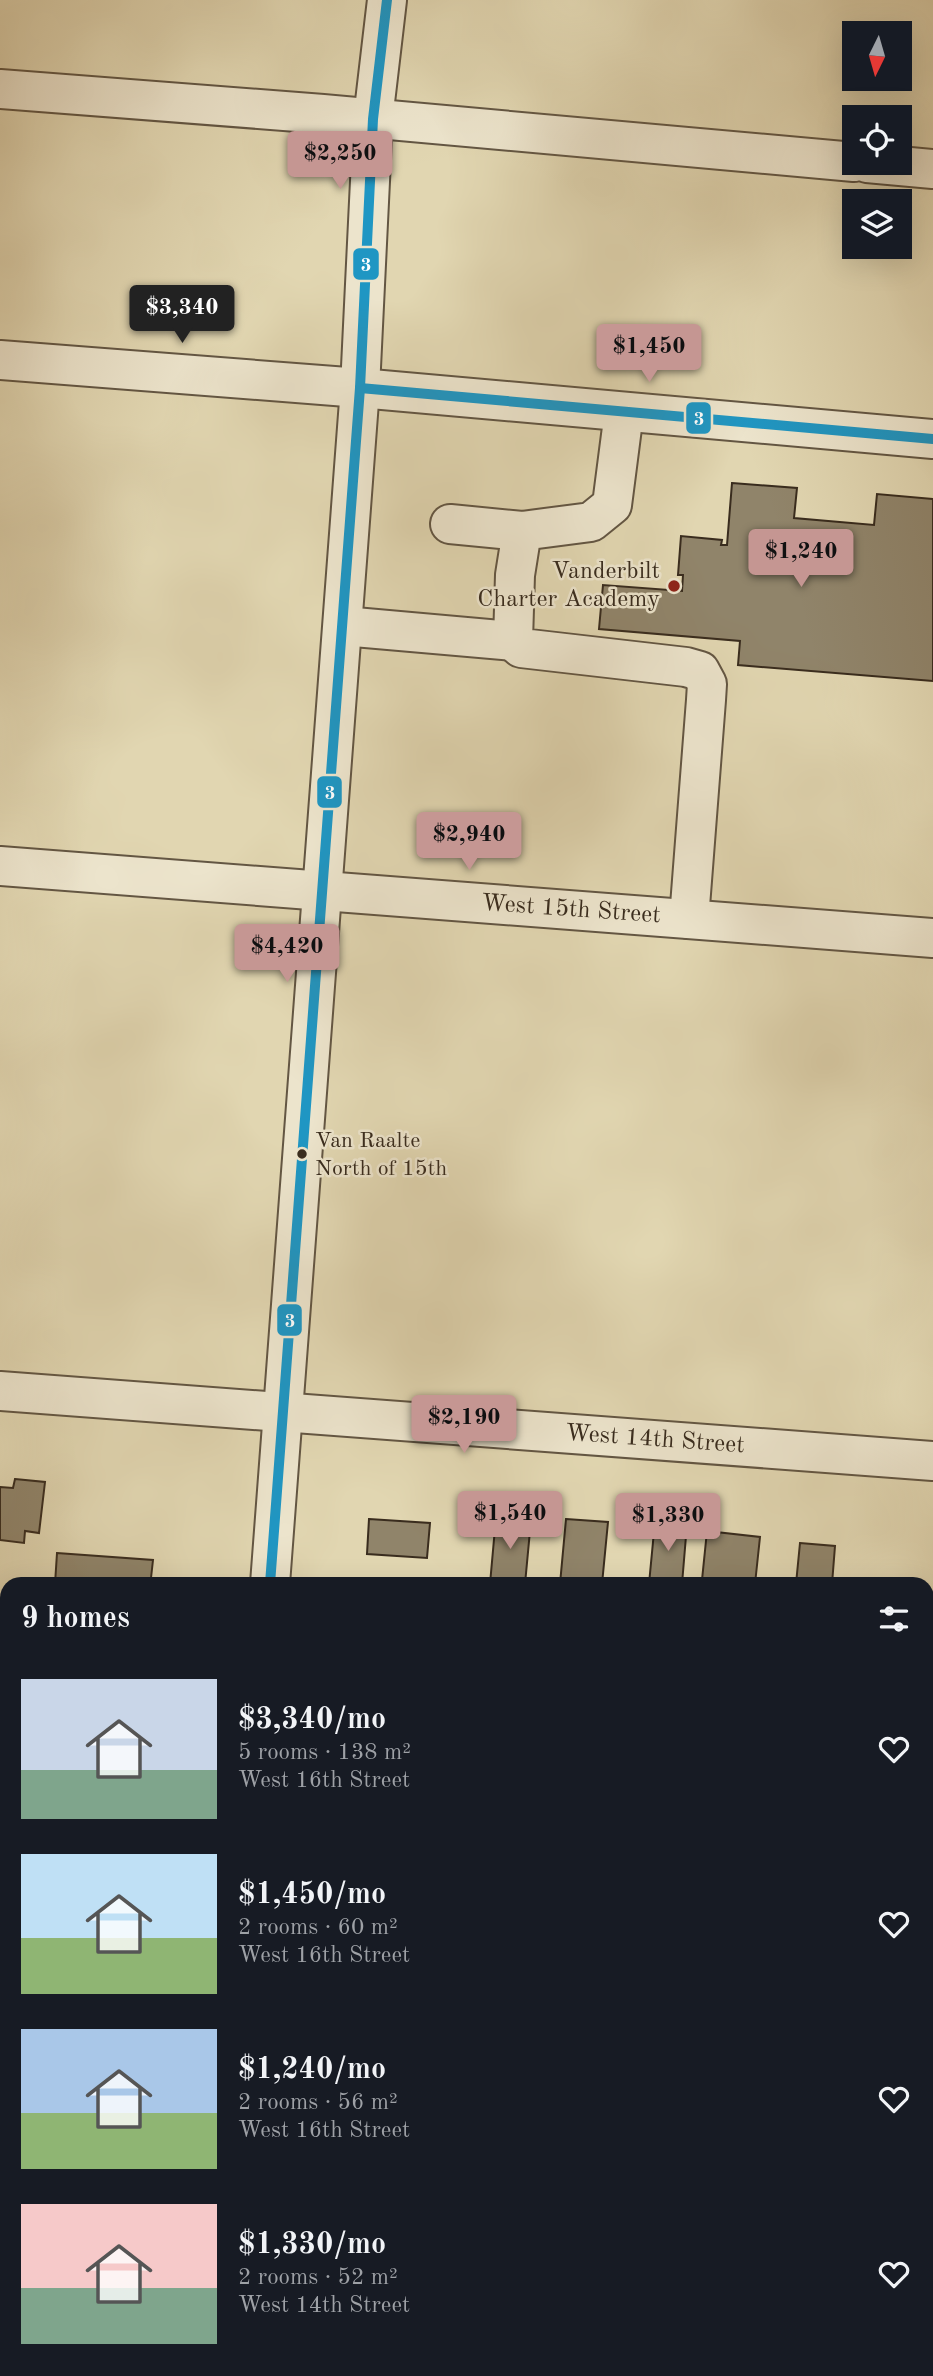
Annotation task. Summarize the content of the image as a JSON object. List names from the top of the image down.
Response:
{
  "streets": {
    "street": ["West 15th Street", "West 14th Street"]
  },
  "places": ["Vanderbilt Charter Academy", "Van Raalte North of 15th"],
  "lines": ["transit line 3"],
  "north": "bottom",
  "page": {
    "price": [
      "$2,250",
      "$3,340",
      "$1,450",
      "$1,240",
      "$2,940",
      "$4,420",
      "$2,190",
      "$1,540",
      "$1,330"
    ],
    "heading": "9 homes",
    "list": [
      {
        "name": "$3,340/mo",
        "note": "5 rooms · 138 m² · West 16th Street"
      },
      {
        "name": "$1,450/mo",
        "note": "2 rooms · 60 m² · West 16th Street"
      },
      {
        "name": "$1,240/mo",
        "note": "2 rooms · 56 m² · West 16th Street"
      },
      {
        "name": "$1,330/mo",
        "note": "2 rooms · 52 m² · West 14th Street"
      }
    ]
  }
}
